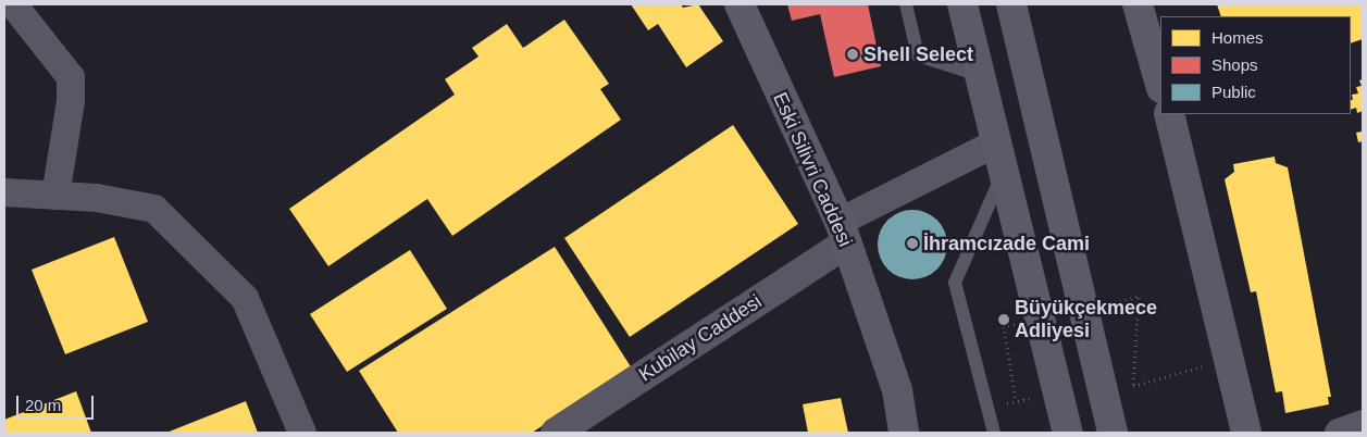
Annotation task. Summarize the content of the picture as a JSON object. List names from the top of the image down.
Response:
{
  "streets": {
    "main road": ["Eski Silivri Caddesi"],
    "street": ["Kubilay Caddesi"]
  },
  "crossings": [
    ["Eski Silivri Caddesi", "Kubilay Caddesi"]
  ],
  "places": ["Shell Select", "İhramcızade Cami", "Büyükçekmece Adliyesi"],
  "legend": ["Homes", "Shops", "Public"],
  "scale_bar": "20 m"
}
